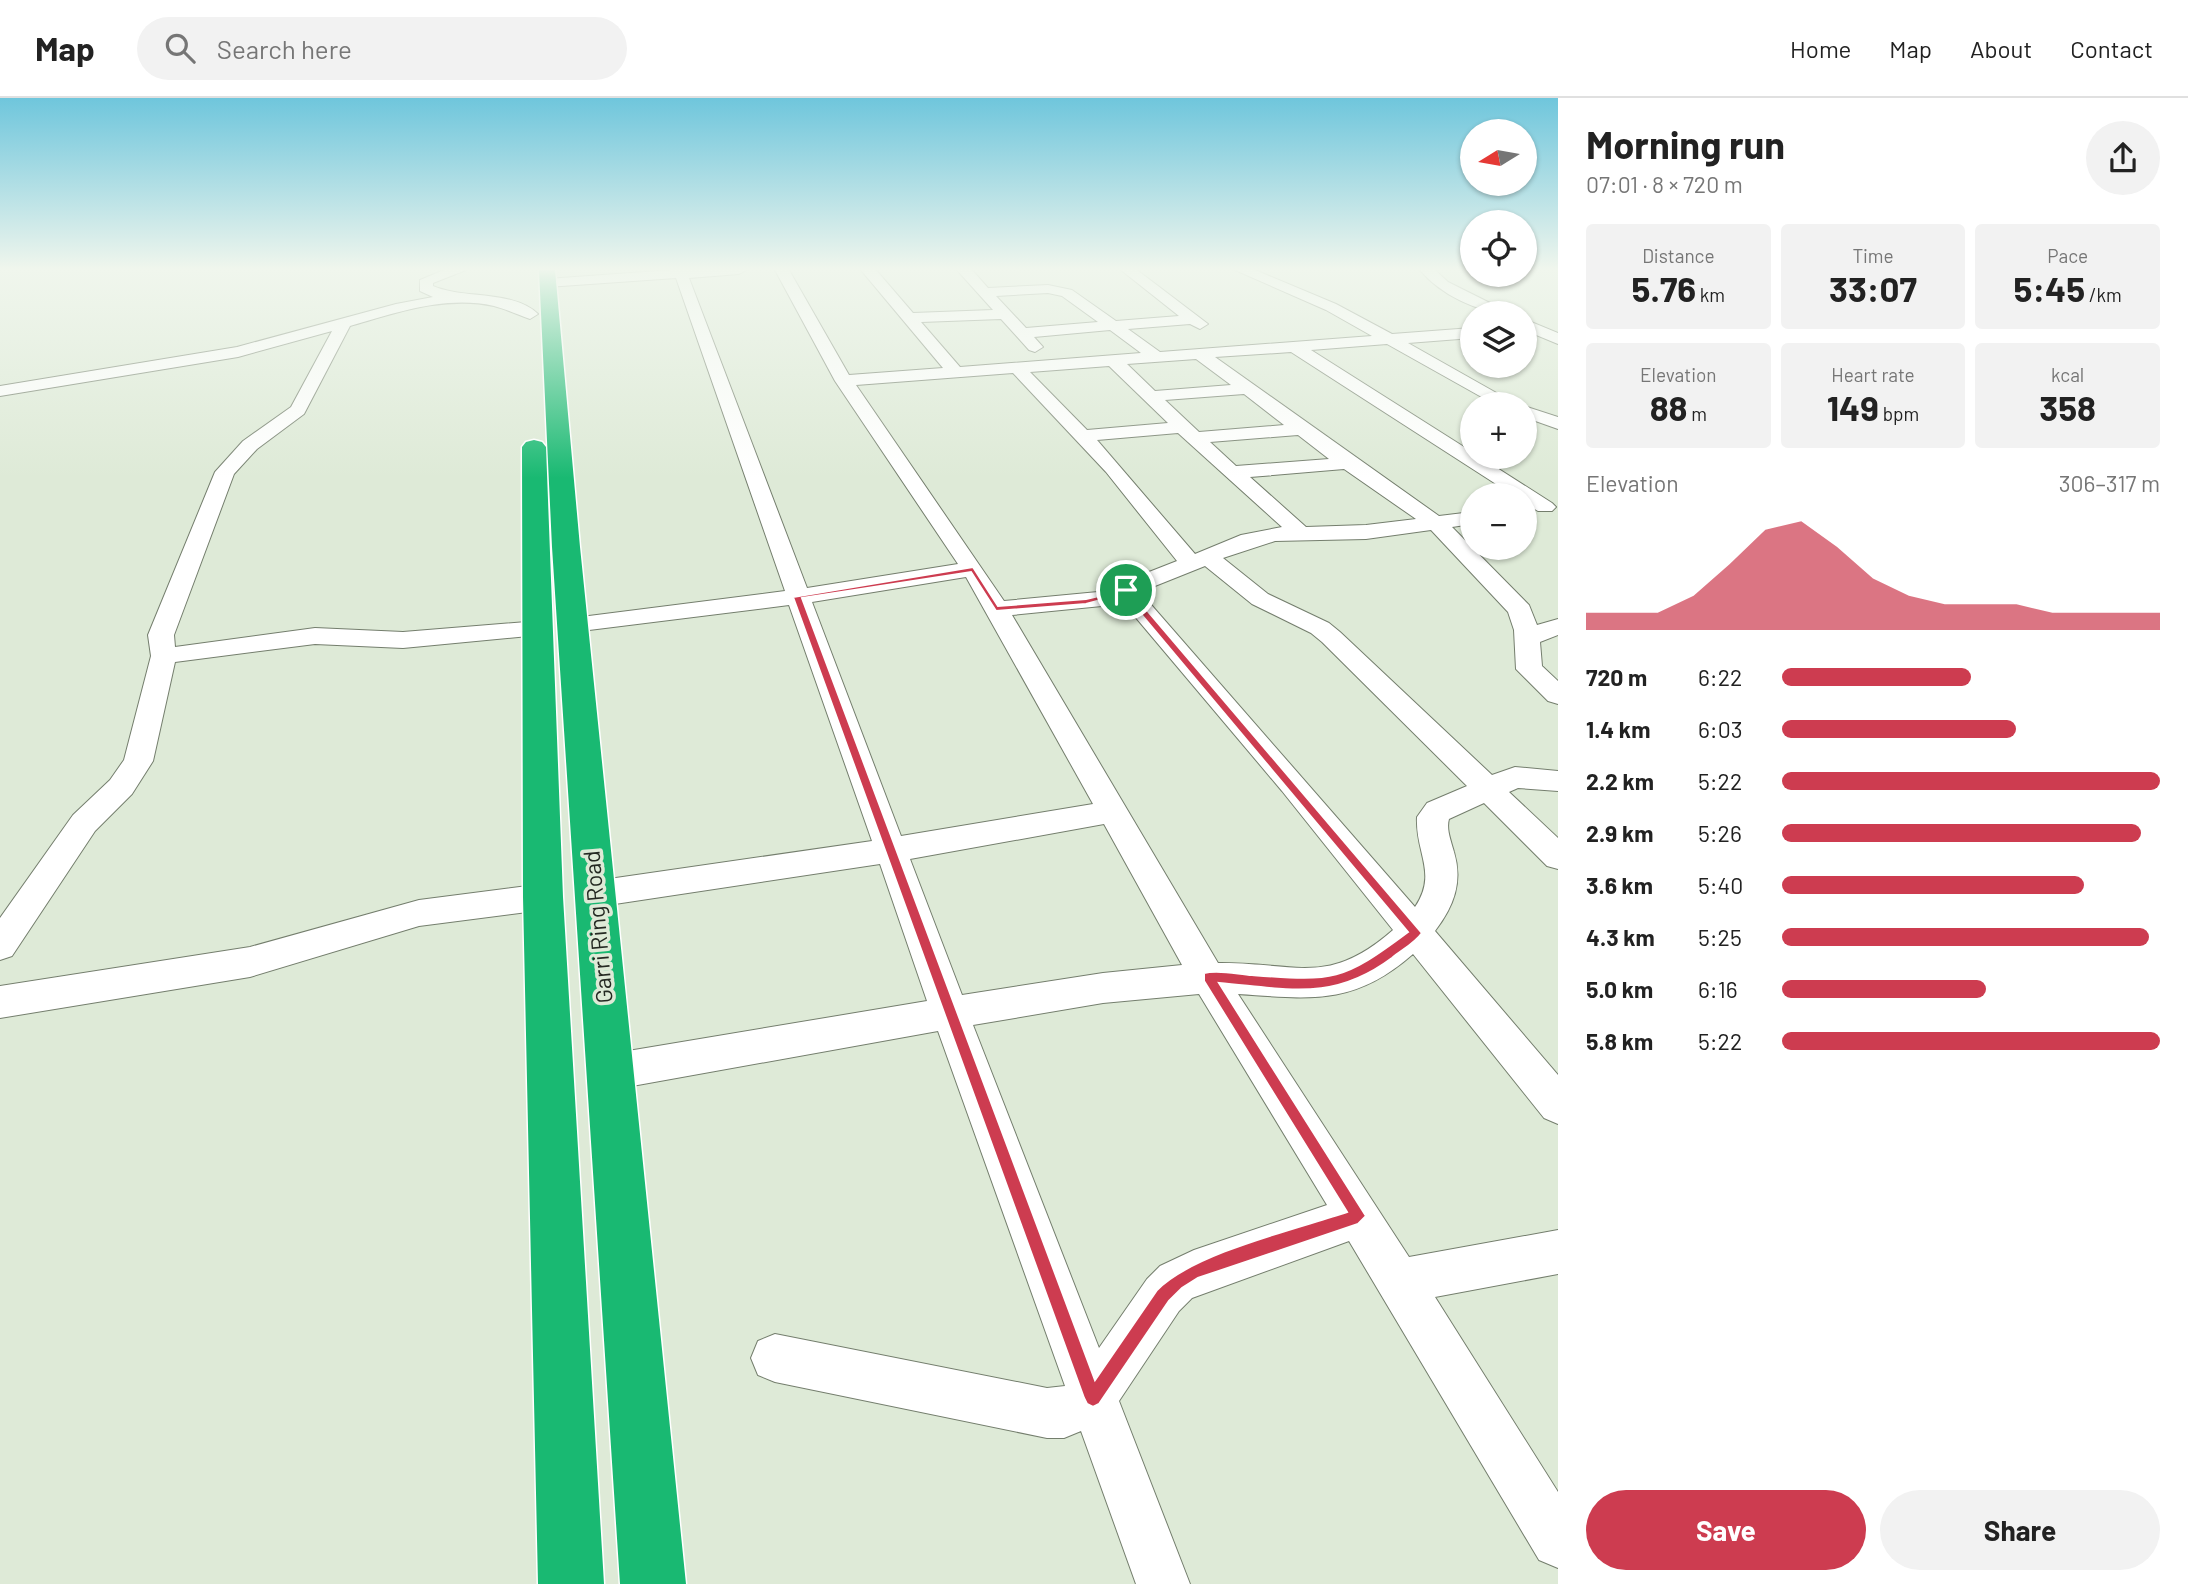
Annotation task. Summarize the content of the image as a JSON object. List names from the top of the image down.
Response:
{
  "streets": {
    "highway": ["Garri Ring Road"]
  },
  "north": "left",
  "page": {
    "header": "Map",
    "search": "Search here",
    "nav": [
      "Home",
      "Map",
      "About",
      "Contact"
    ],
    "heading": ["Morning run", "07:01 · 8 × 720 m"],
    "map_buttons": ["+", "−"],
    "stats": [
      ["Distance", "5.76 km"],
      ["Time", "33:07"],
      ["Pace", "5:45 /km"],
      ["Elevation", "88 m"],
      ["Heart rate", "149 bpm"],
      ["kcal", "358"]
    ],
    "chart": ["Elevation", "306–317 m"],
    "list": [
      {
        "name": "720 m",
        "note": "6:22"
      },
      {
        "name": "1.4 km",
        "note": "6:03"
      },
      {
        "name": "2.2 km",
        "note": "5:22"
      },
      {
        "name": "2.9 km",
        "note": "5:26"
      },
      {
        "name": "3.6 km",
        "note": "5:40"
      },
      {
        "name": "4.3 km",
        "note": "5:25"
      },
      {
        "name": "5.0 km",
        "note": "6:16"
      },
      {
        "name": "5.8 km",
        "note": "5:22"
      }
    ],
    "buttons": ["Save", "Share"]
  }
}
